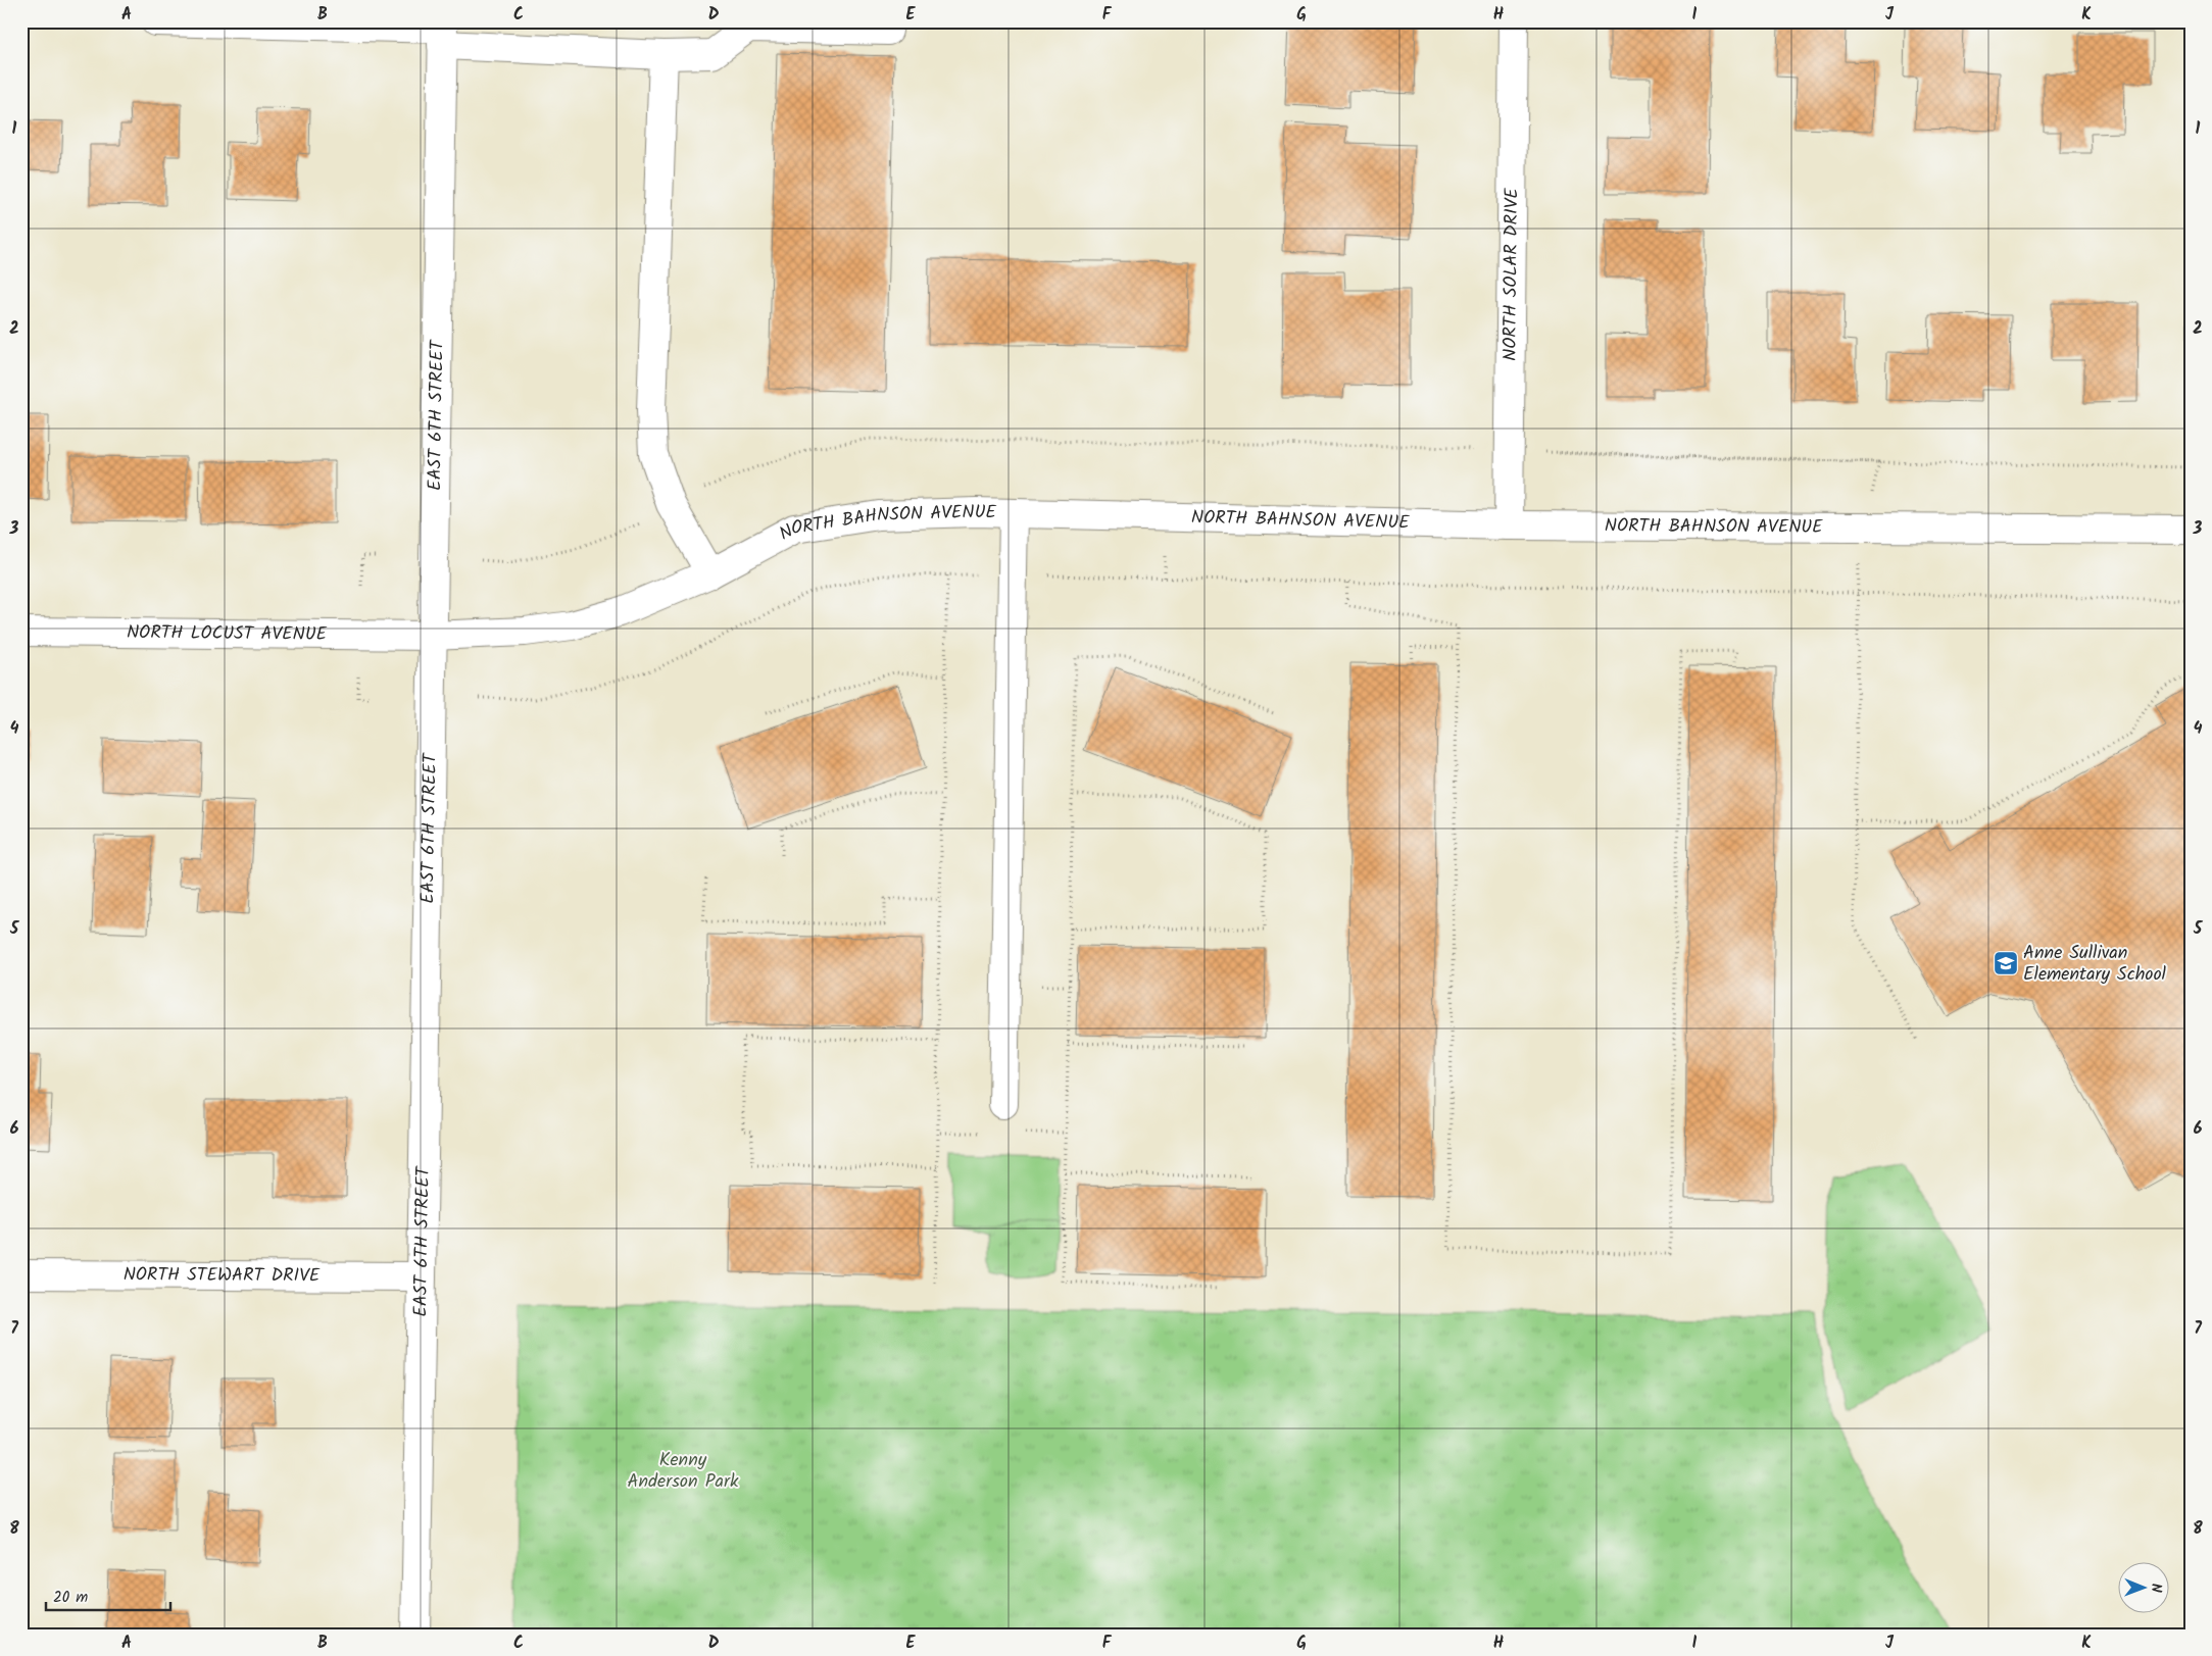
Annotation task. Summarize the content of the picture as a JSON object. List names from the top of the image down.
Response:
{
  "streets": {
    "street": [
      "NORTH SOLAR DRIVE",
      "EAST 6TH STREET",
      "NORTH BAHNSON AVENUE",
      "NORTH LOCUST AVENUE",
      "NORTH STEWART DRIVE"
    ]
  },
  "crossings": [
    ["NORTH SOLAR DRIVE", "NORTH BAHNSON AVENUE"],
    ["EAST 6TH STREET", "NORTH BAHNSON AVENUE"],
    ["EAST 6TH STREET", "NORTH LOCUST AVENUE"],
    ["EAST 6TH STREET", "NORTH STEWART DRIVE"],
    ["NORTH BAHNSON AVENUE", "NORTH LOCUST AVENUE"]
  ],
  "parks": ["Kenny Anderson Park"],
  "places": {
    "school or university": ["Anne Sullivan Elementary School"]
  },
  "scale_bar": "20 m",
  "north": "right",
  "grid": {
    "columns": [
      "A",
      "B",
      "C",
      "D",
      "E",
      "F",
      "G",
      "H",
      "I",
      "J",
      "K"
    ],
    "rows": [
      "1",
      "2",
      "3",
      "4",
      "5",
      "6",
      "7",
      "8"
    ]
  }
}
